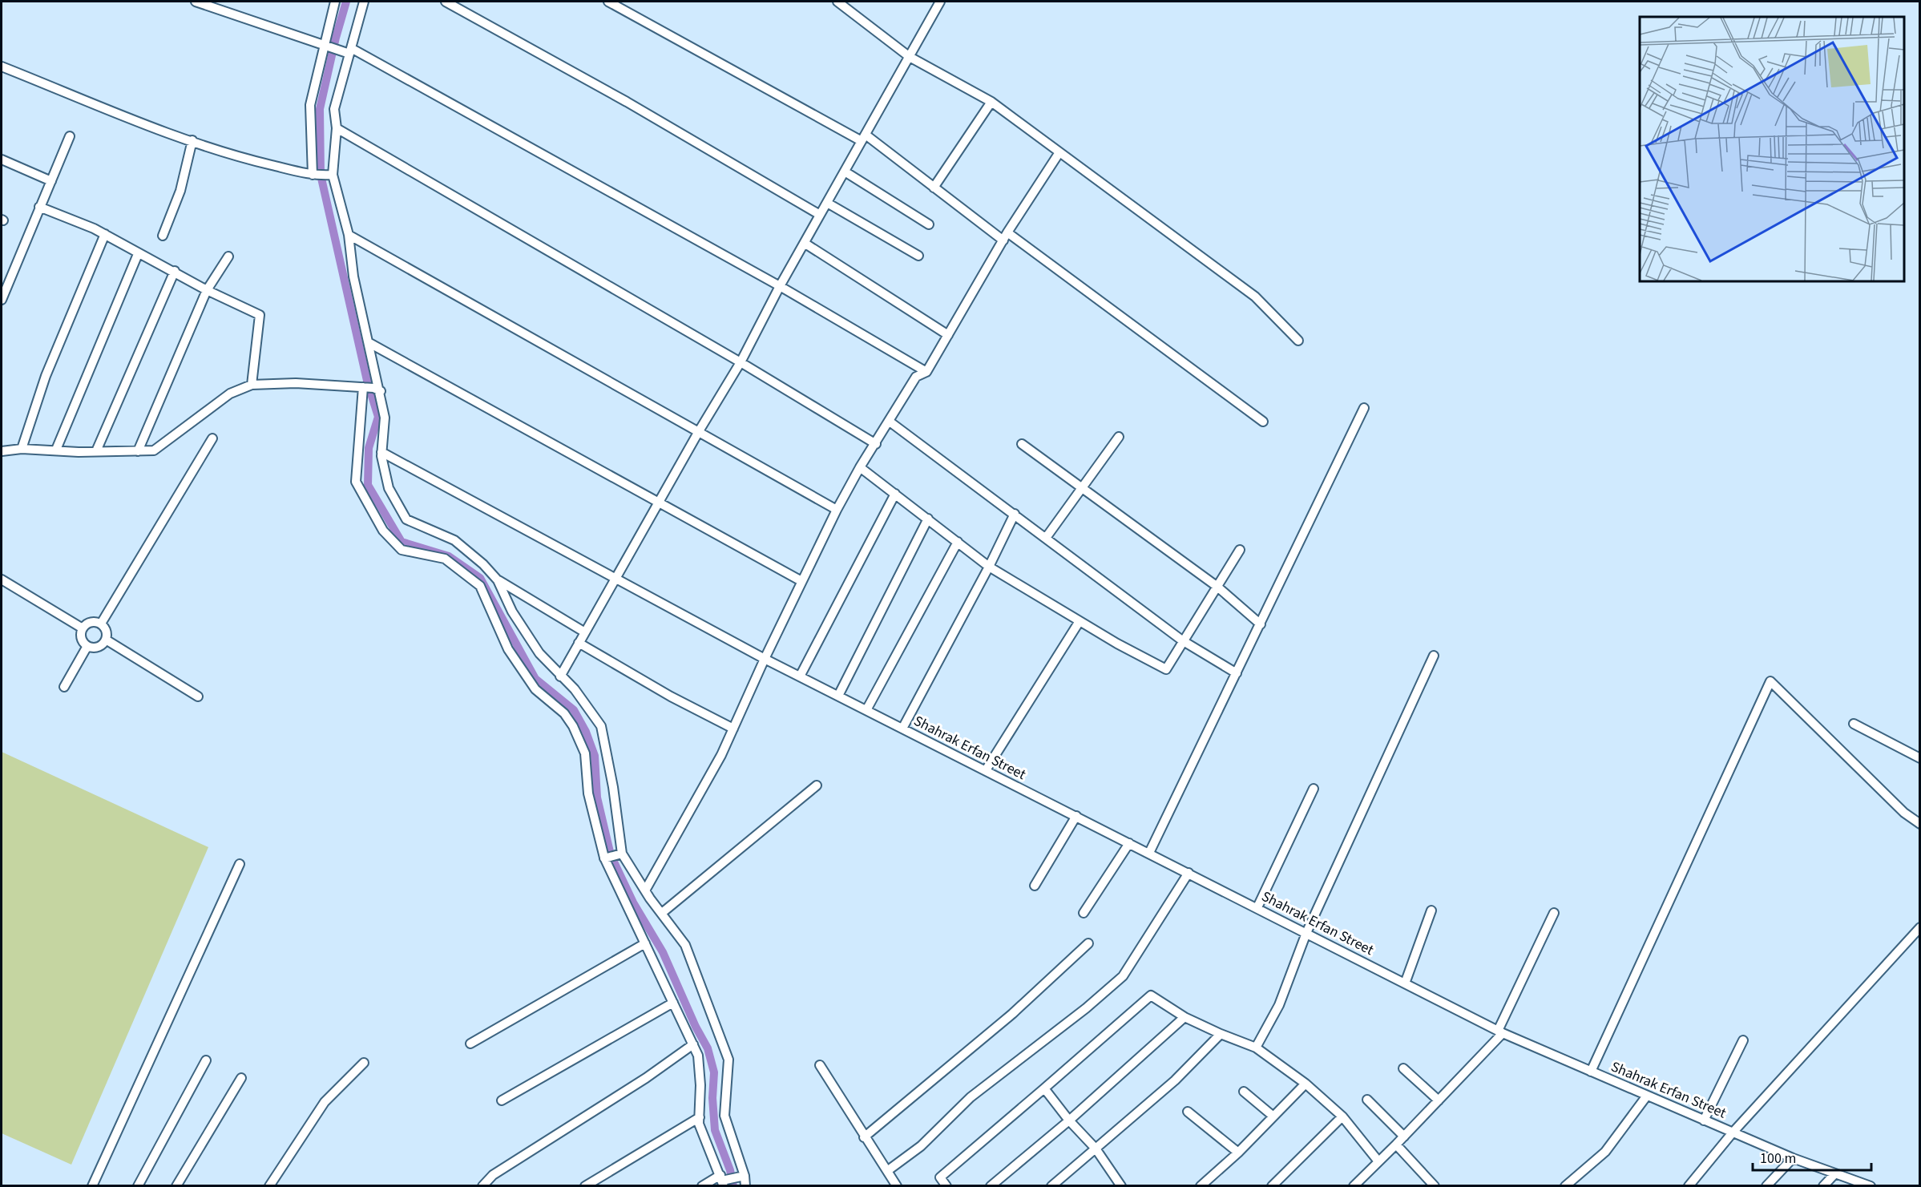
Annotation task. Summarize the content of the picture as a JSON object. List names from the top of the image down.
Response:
{
  "streets": {
    "street": ["Shahrak Erfan Street"]
  },
  "scale_bar": "100 m"
}
